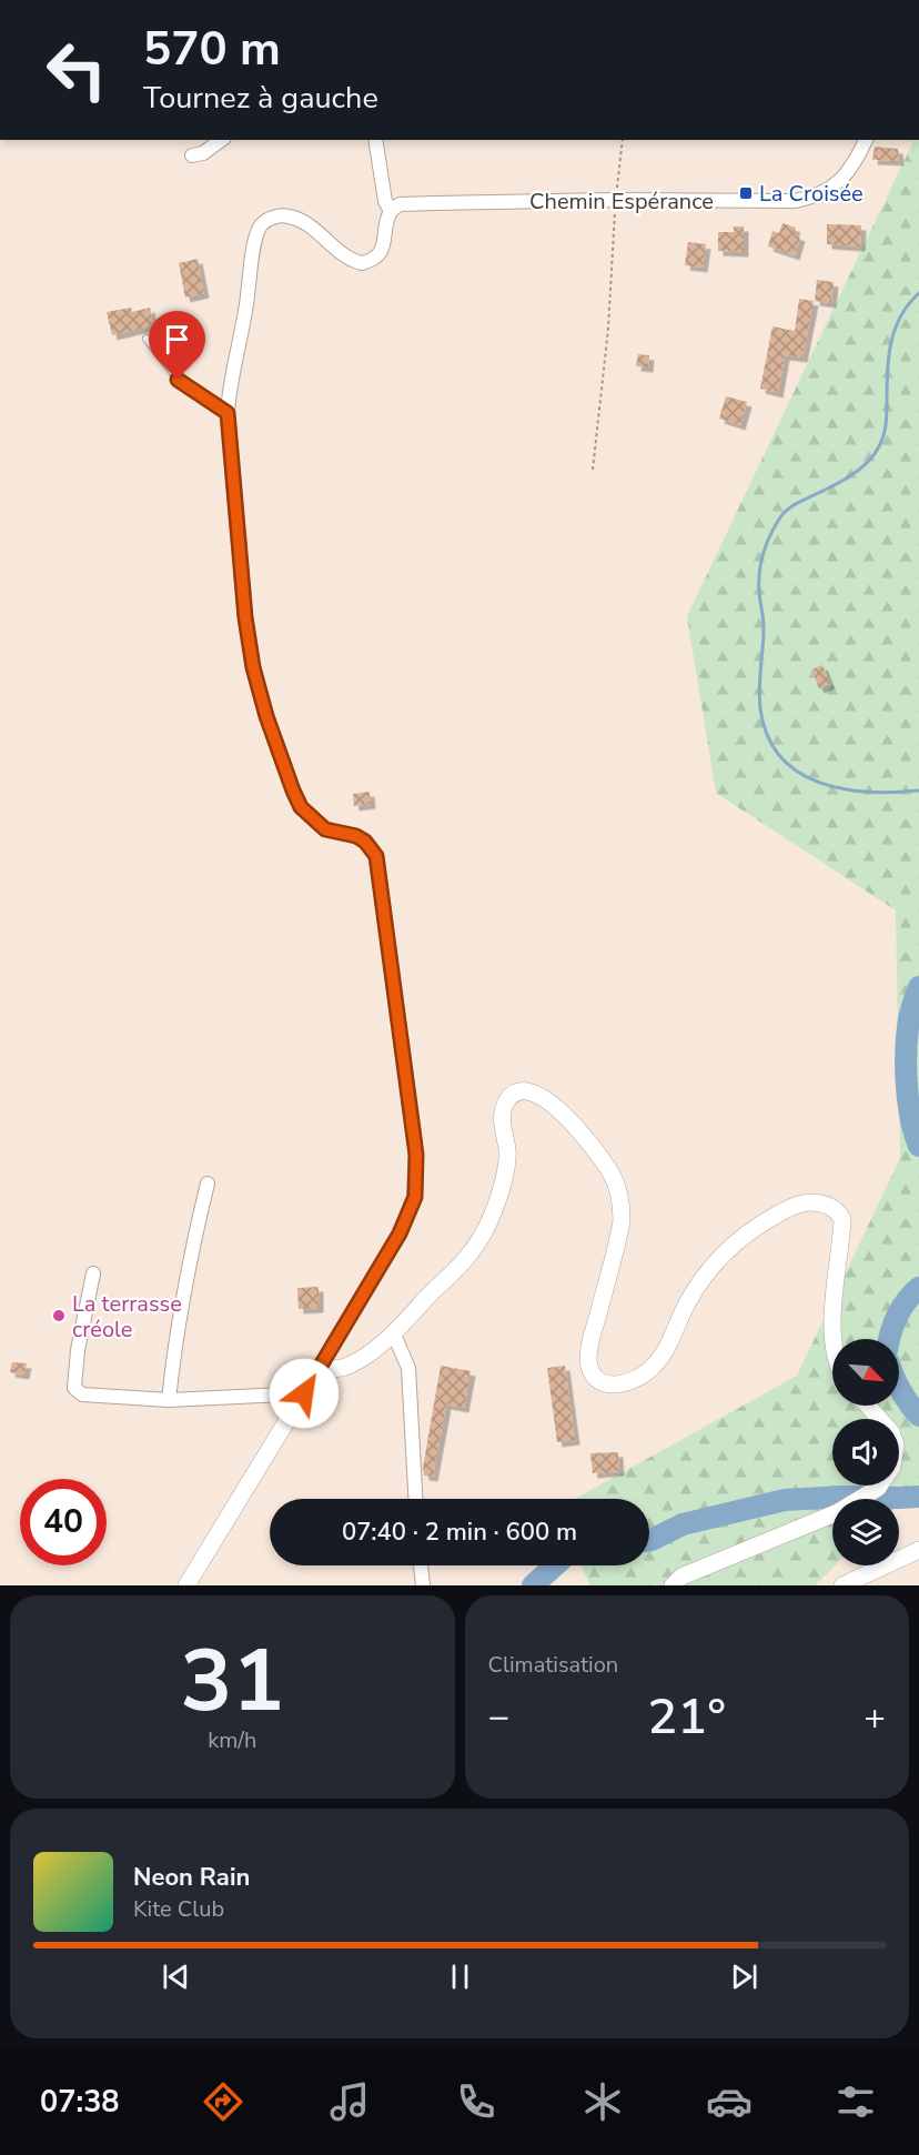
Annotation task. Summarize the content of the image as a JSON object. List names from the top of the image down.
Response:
{
  "streets": {
    "street": ["Chemin Espérance"]
  },
  "places": {
    "transit": ["La Croisée"],
    "other": ["La terrasse créole"]
  },
  "north": "bottom right",
  "page": {
    "turn": ["570 m", "Tournez à gauche"],
    "limit": "40",
    "trip": "07:40 · 2 min · 600 m",
    "tile": [
      ["31", "km/h"],
      "Climatisation"
    ],
    "heat": ["−", "21°", "+"],
    "song": ["Neon Rain", "Kite Club"],
    "tabs": "07:38"
  }
}
